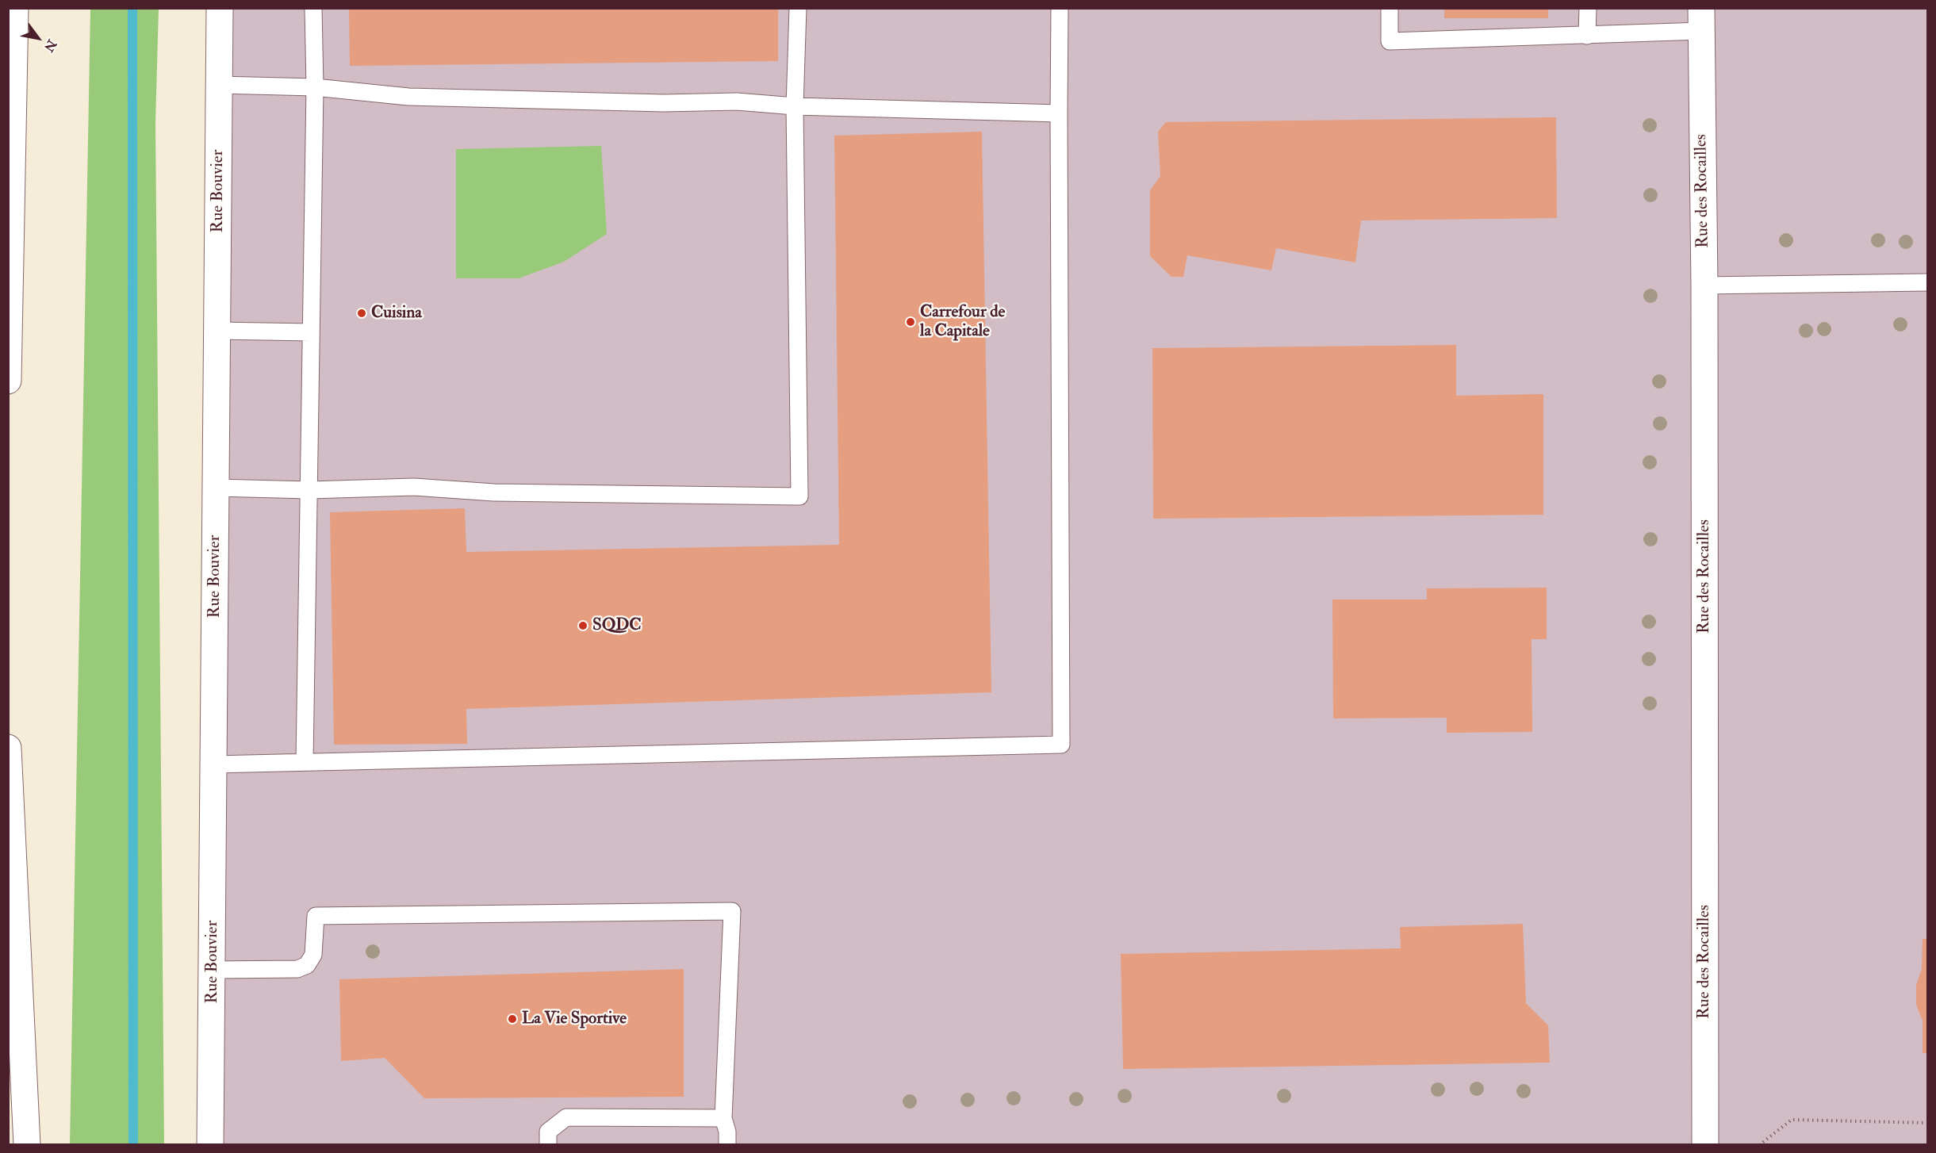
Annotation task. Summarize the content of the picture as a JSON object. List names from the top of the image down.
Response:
{
  "streets": {
    "main road": ["Rue Bouvier", "Rue des Rocailles"]
  },
  "places": [
    "Cuisina",
    "Carrefour de la Capitale",
    "SQDC",
    "La Vie Sportive"
  ],
  "north": "bottom right"
}
